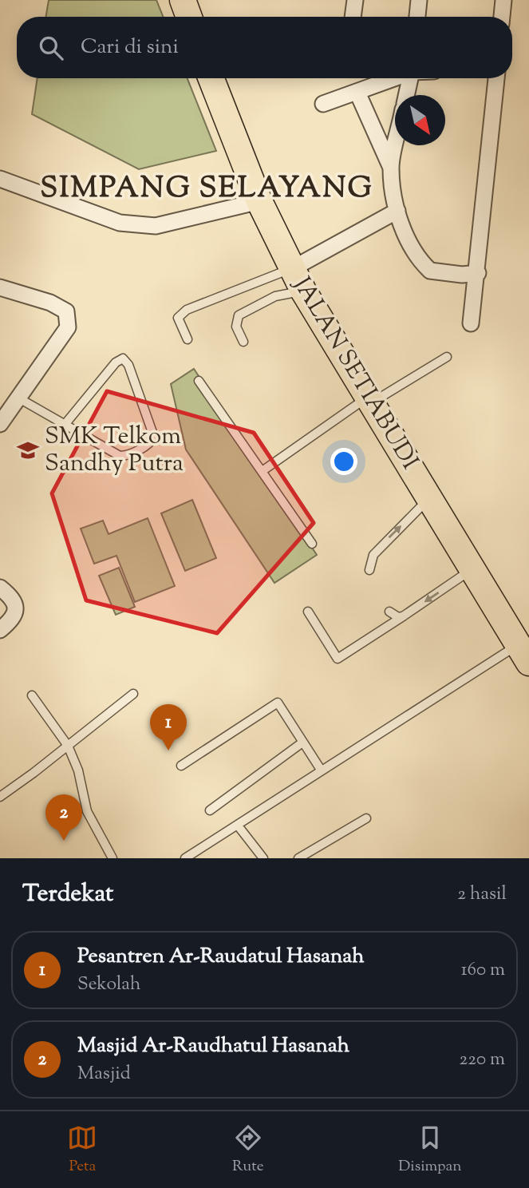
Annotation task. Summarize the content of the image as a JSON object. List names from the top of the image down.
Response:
{
  "streets": {
    "main road": ["JALAN SETIABUDI"]
  },
  "districts": ["SIMPANG SELAYANG"],
  "places": {
    "school or university": ["SMK Telkom Sandhy Putra"]
  },
  "north": "bottom right",
  "page": {
    "search": "Cari di sini",
    "pins": ["1", "2"],
    "heading": ["Terdekat", "2 hasil"],
    "list": [
      {
        "mark": "1",
        "name": "Pesantren Ar-Raudatul Hasanah",
        "note": "Sekolah",
        "value": "160 m"
      },
      {
        "mark": "2",
        "name": "Masjid Ar-Raudhatul Hasanah",
        "note": "Masjid",
        "value": "220 m"
      }
    ],
    "nav": ["Peta", "Rute", "Disimpan"]
  }
}
